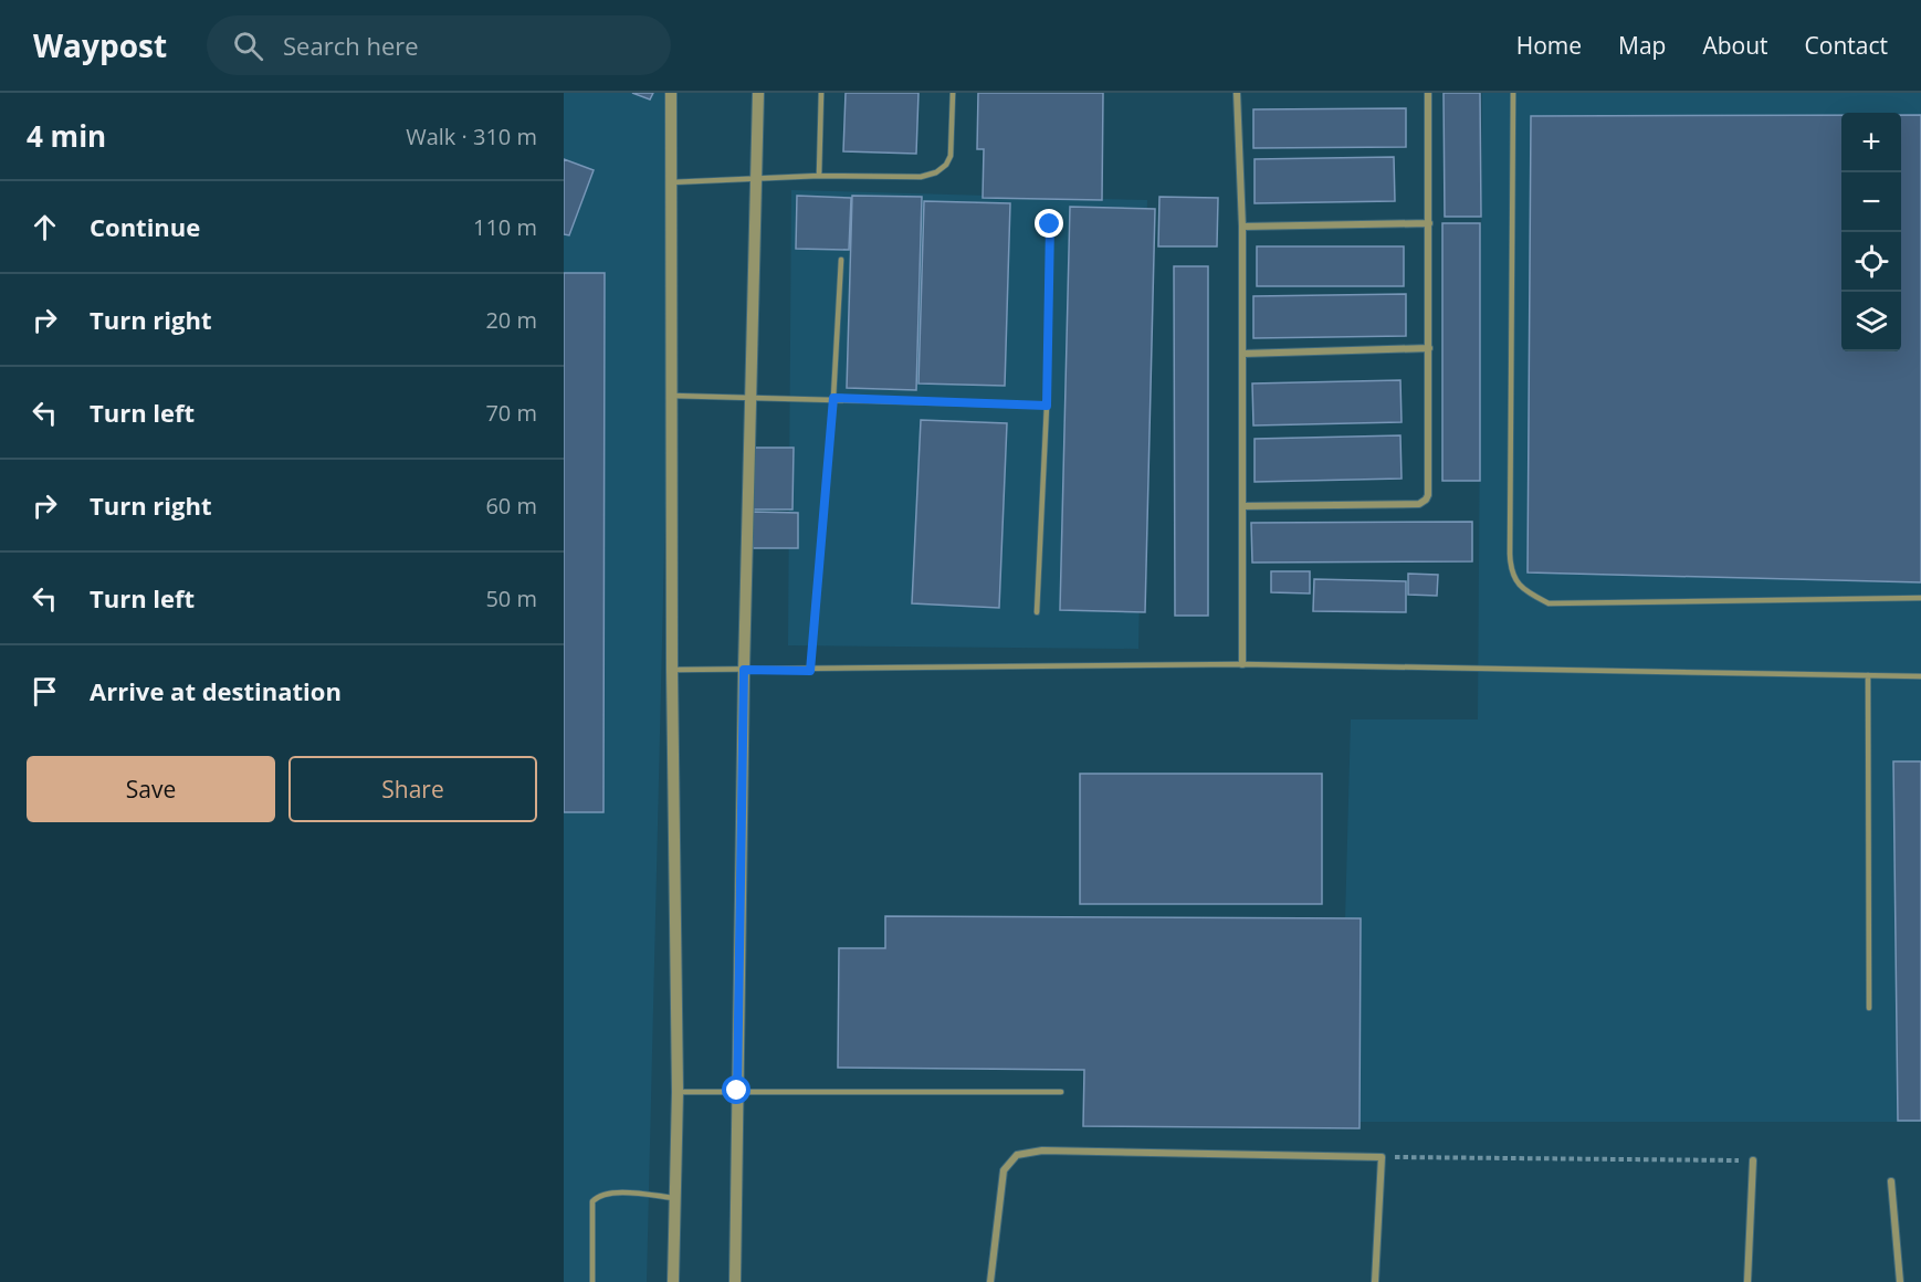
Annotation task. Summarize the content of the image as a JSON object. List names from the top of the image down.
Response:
{
  "page": {
    "header": "Waypost",
    "search": "Search here",
    "nav": [
      "Home",
      "Map",
      "About",
      "Contact"
    ],
    "heading": ["4 min", "Walk · 310 m"],
    "map_buttons": ["+", "−"],
    "list": [
      ["Continue", "110 m"],
      ["Turn right", "20 m"],
      ["Turn left", "70 m"],
      ["Turn right", "60 m"],
      ["Turn left", "50 m"],
      "Arrive at destination"
    ],
    "buttons": ["Save", "Share"]
  }
}
